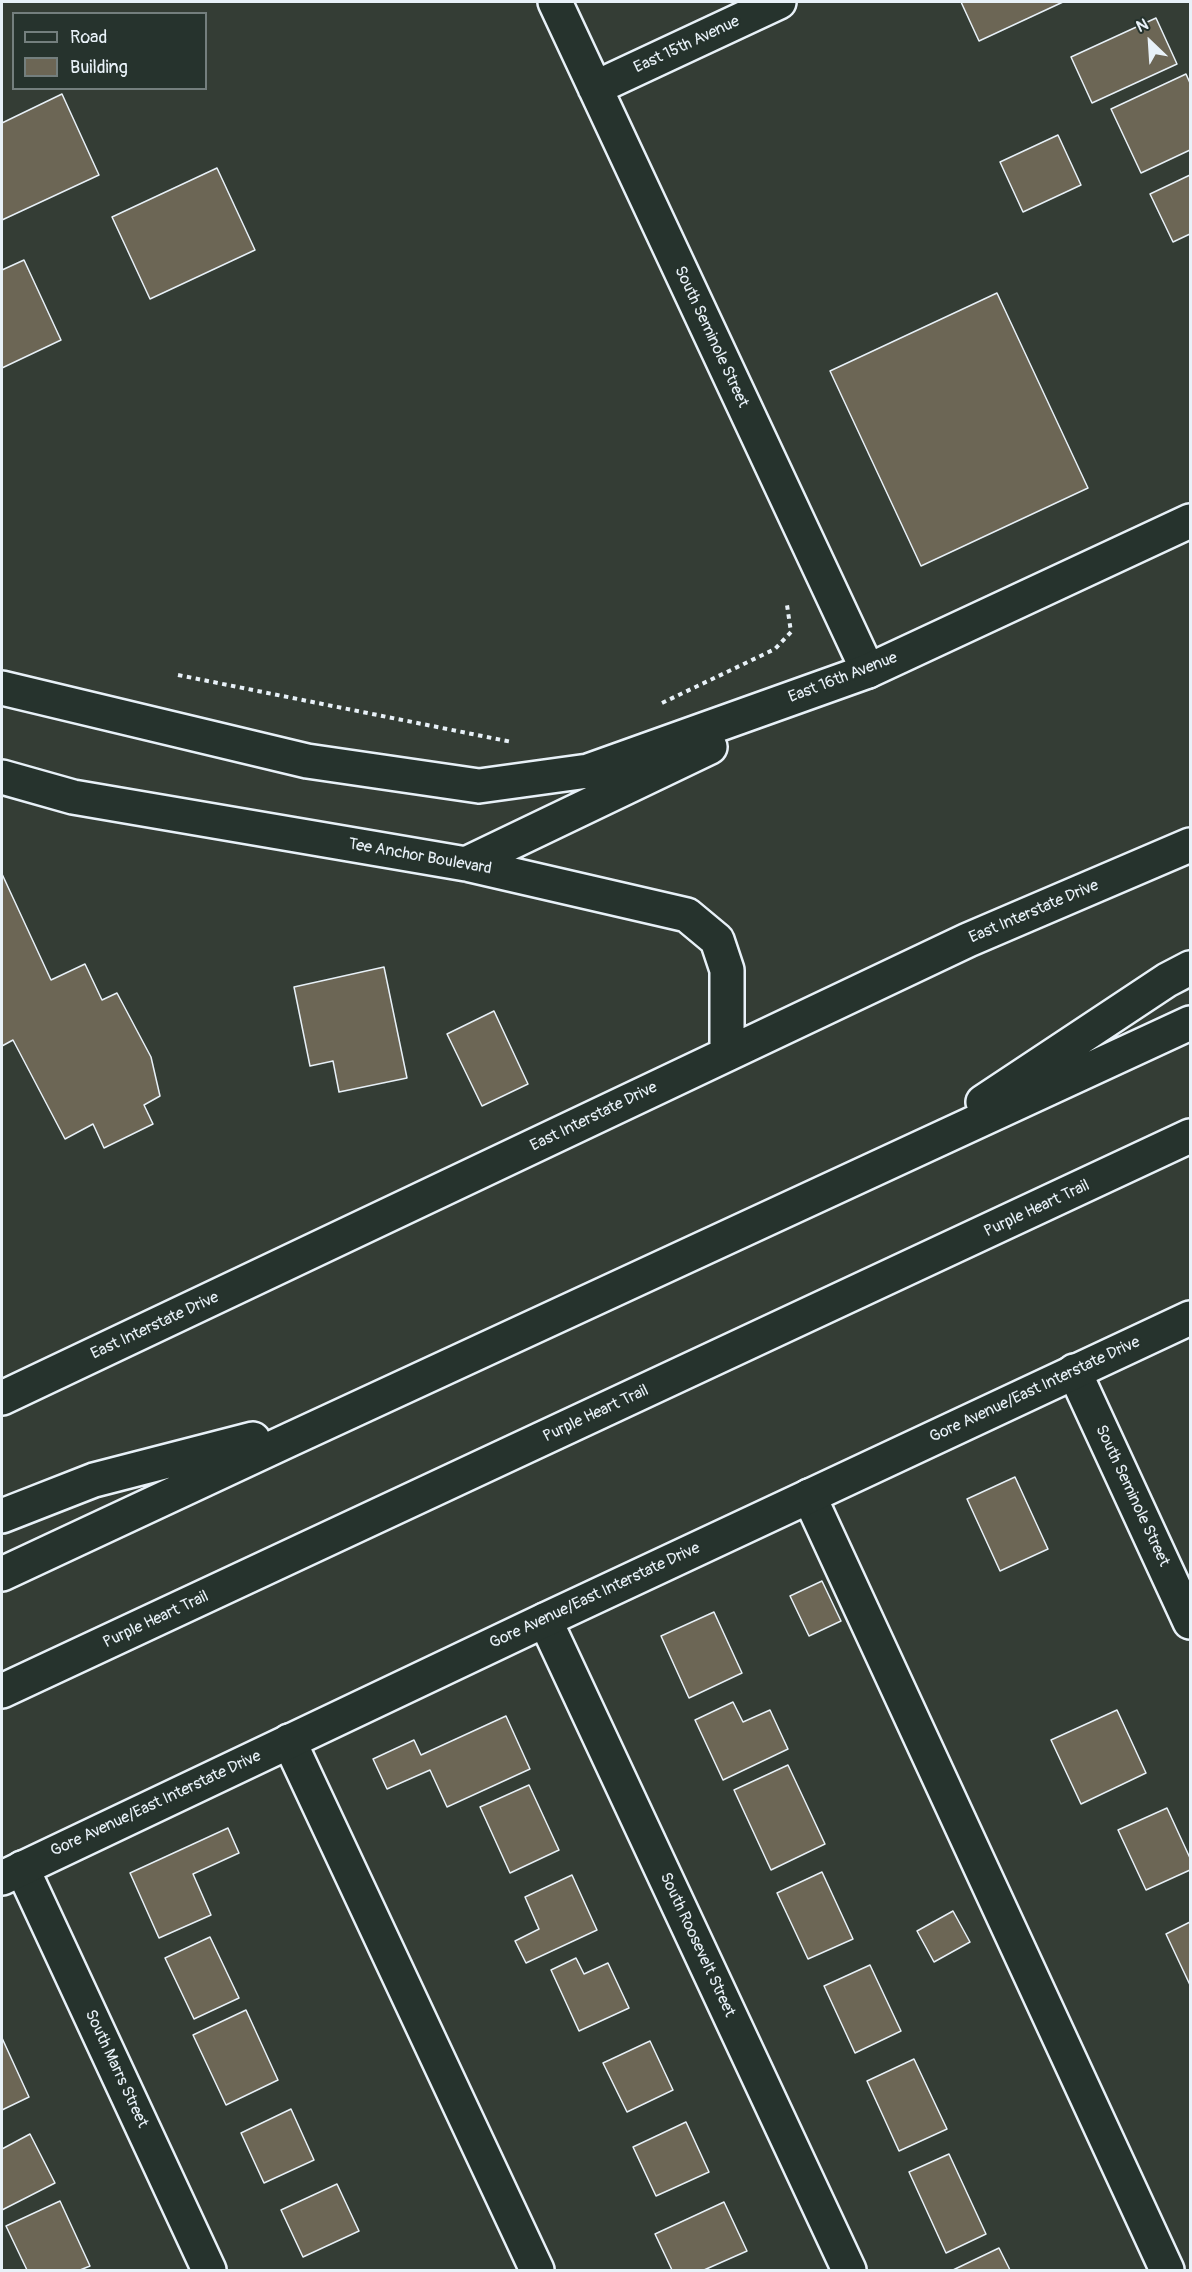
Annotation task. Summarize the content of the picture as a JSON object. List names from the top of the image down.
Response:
{
  "streets": {
    "main road": [
      "East 15th Avenue",
      "South Seminole Street",
      "East 16th Avenue",
      "Tee Anchor Boulevard",
      "East Interstate Drive",
      "Purple Heart Trail",
      "Gore Avenue/East Interstate Drive",
      "South Roosevelt Street",
      "South Marrs Street"
    ]
  },
  "crossings": [
    ["East 15th Avenue", "South Seminole Street"],
    ["South Seminole Street", "East 16th Avenue"],
    ["South Seminole Street", "Gore Avenue/East Interstate Drive"],
    ["Tee Anchor Boulevard", "East Interstate Drive"],
    ["Gore Avenue/East Interstate Drive", "South Roosevelt Street"],
    ["Gore Avenue/East Interstate Drive", "South Marrs Street"]
  ],
  "legend": ["Road", "Building"],
  "north": "top left"
}
